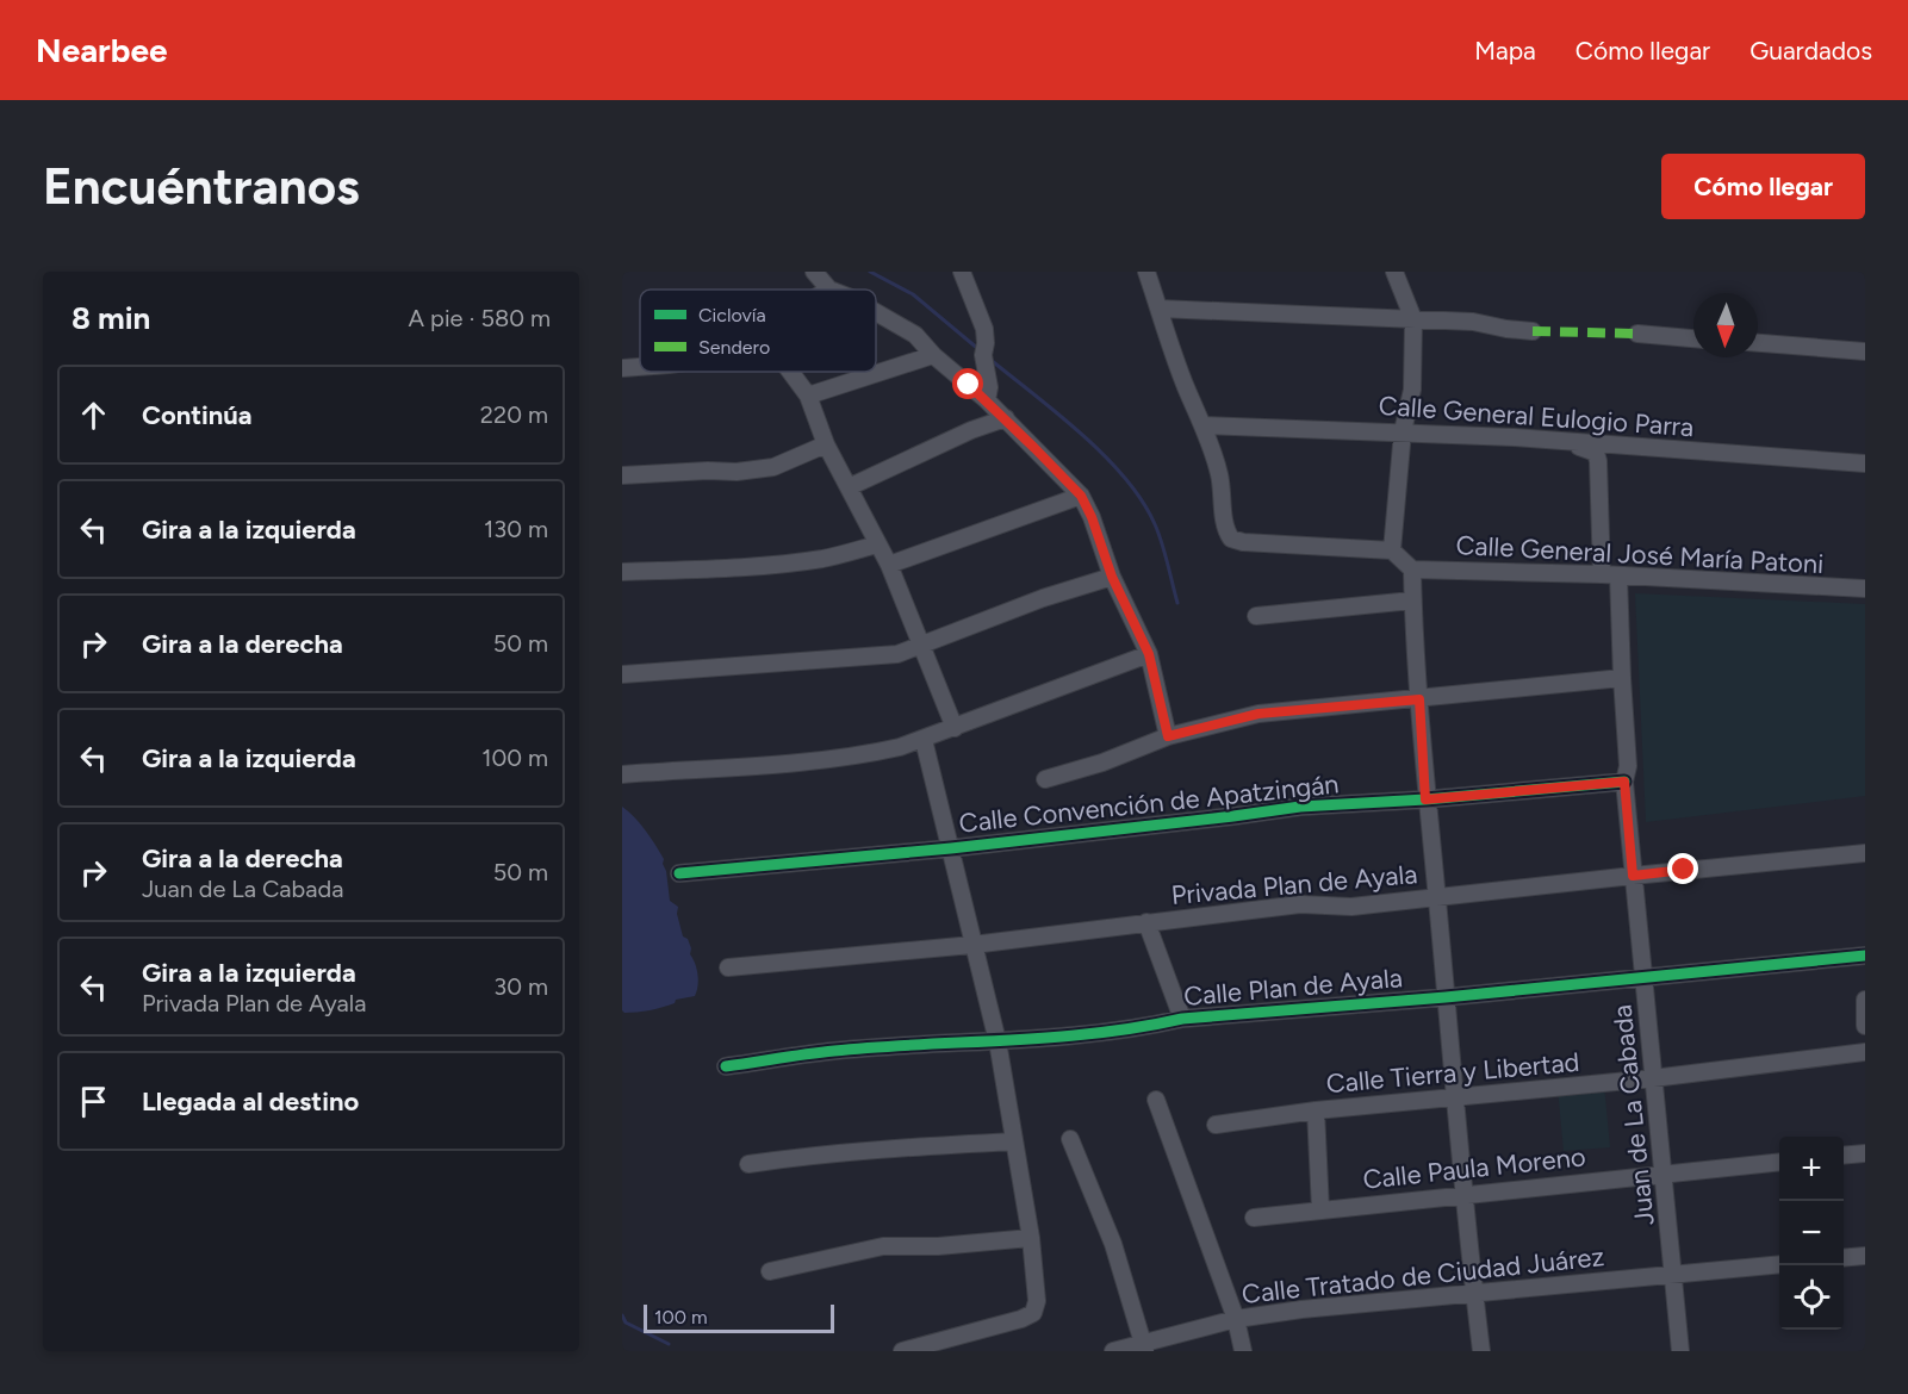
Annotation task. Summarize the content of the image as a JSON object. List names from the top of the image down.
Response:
{
  "streets": {
    "street": [
      "Calle General Eulogio Parra",
      "Calle General José María Patoni",
      "Calle Convención de Apatzingán",
      "Privada Plan de Ayala",
      "Calle Plan de Ayala",
      "Calle Tierra y Libertad",
      "Juan de La Cabada",
      "Calle Paula Moreno",
      "Calle Tratado de Ciudad Juárez"
    ]
  },
  "crossings": [
    ["Calle General Eulogio Parra", "Juan de La Cabada"],
    ["Calle General José María Patoni", "Juan de La Cabada"],
    ["Calle Convención de Apatzingán", "Juan de La Cabada"],
    ["Privada Plan de Ayala", "Juan de La Cabada"],
    ["Calle Plan de Ayala", "Juan de La Cabada"],
    ["Calle Tierra y Libertad", "Juan de La Cabada"],
    ["Juan de La Cabada", "Calle Paula Moreno"],
    ["Juan de La Cabada", "Calle Tratado de Ciudad Juárez"]
  ],
  "legend": ["Ciclovía", "Sendero"],
  "scale_bar": "100 m",
  "north": "bottom",
  "page": {
    "header": "Nearbee",
    "nav": ["Mapa", "Cómo llegar", "Guardados"],
    "buttons": "Cómo llegar",
    "title": "Encuéntranos",
    "heading": ["8 min", "A pie · 580 m"],
    "list": [
      ["Continúa", "220 m"],
      ["Gira a la izquierda", "130 m"],
      ["Gira a la derecha", "50 m"],
      ["Gira a la izquierda", "100 m"],
      ["Gira a la derecha", "Juan de La Cabada", "50 m"],
      ["Gira a la izquierda", "Privada Plan de Ayala", "30 m"],
      "Llegada al destino"
    ],
    "map_buttons": ["+", "−"],
    "scale": "100 m"
  }
}
